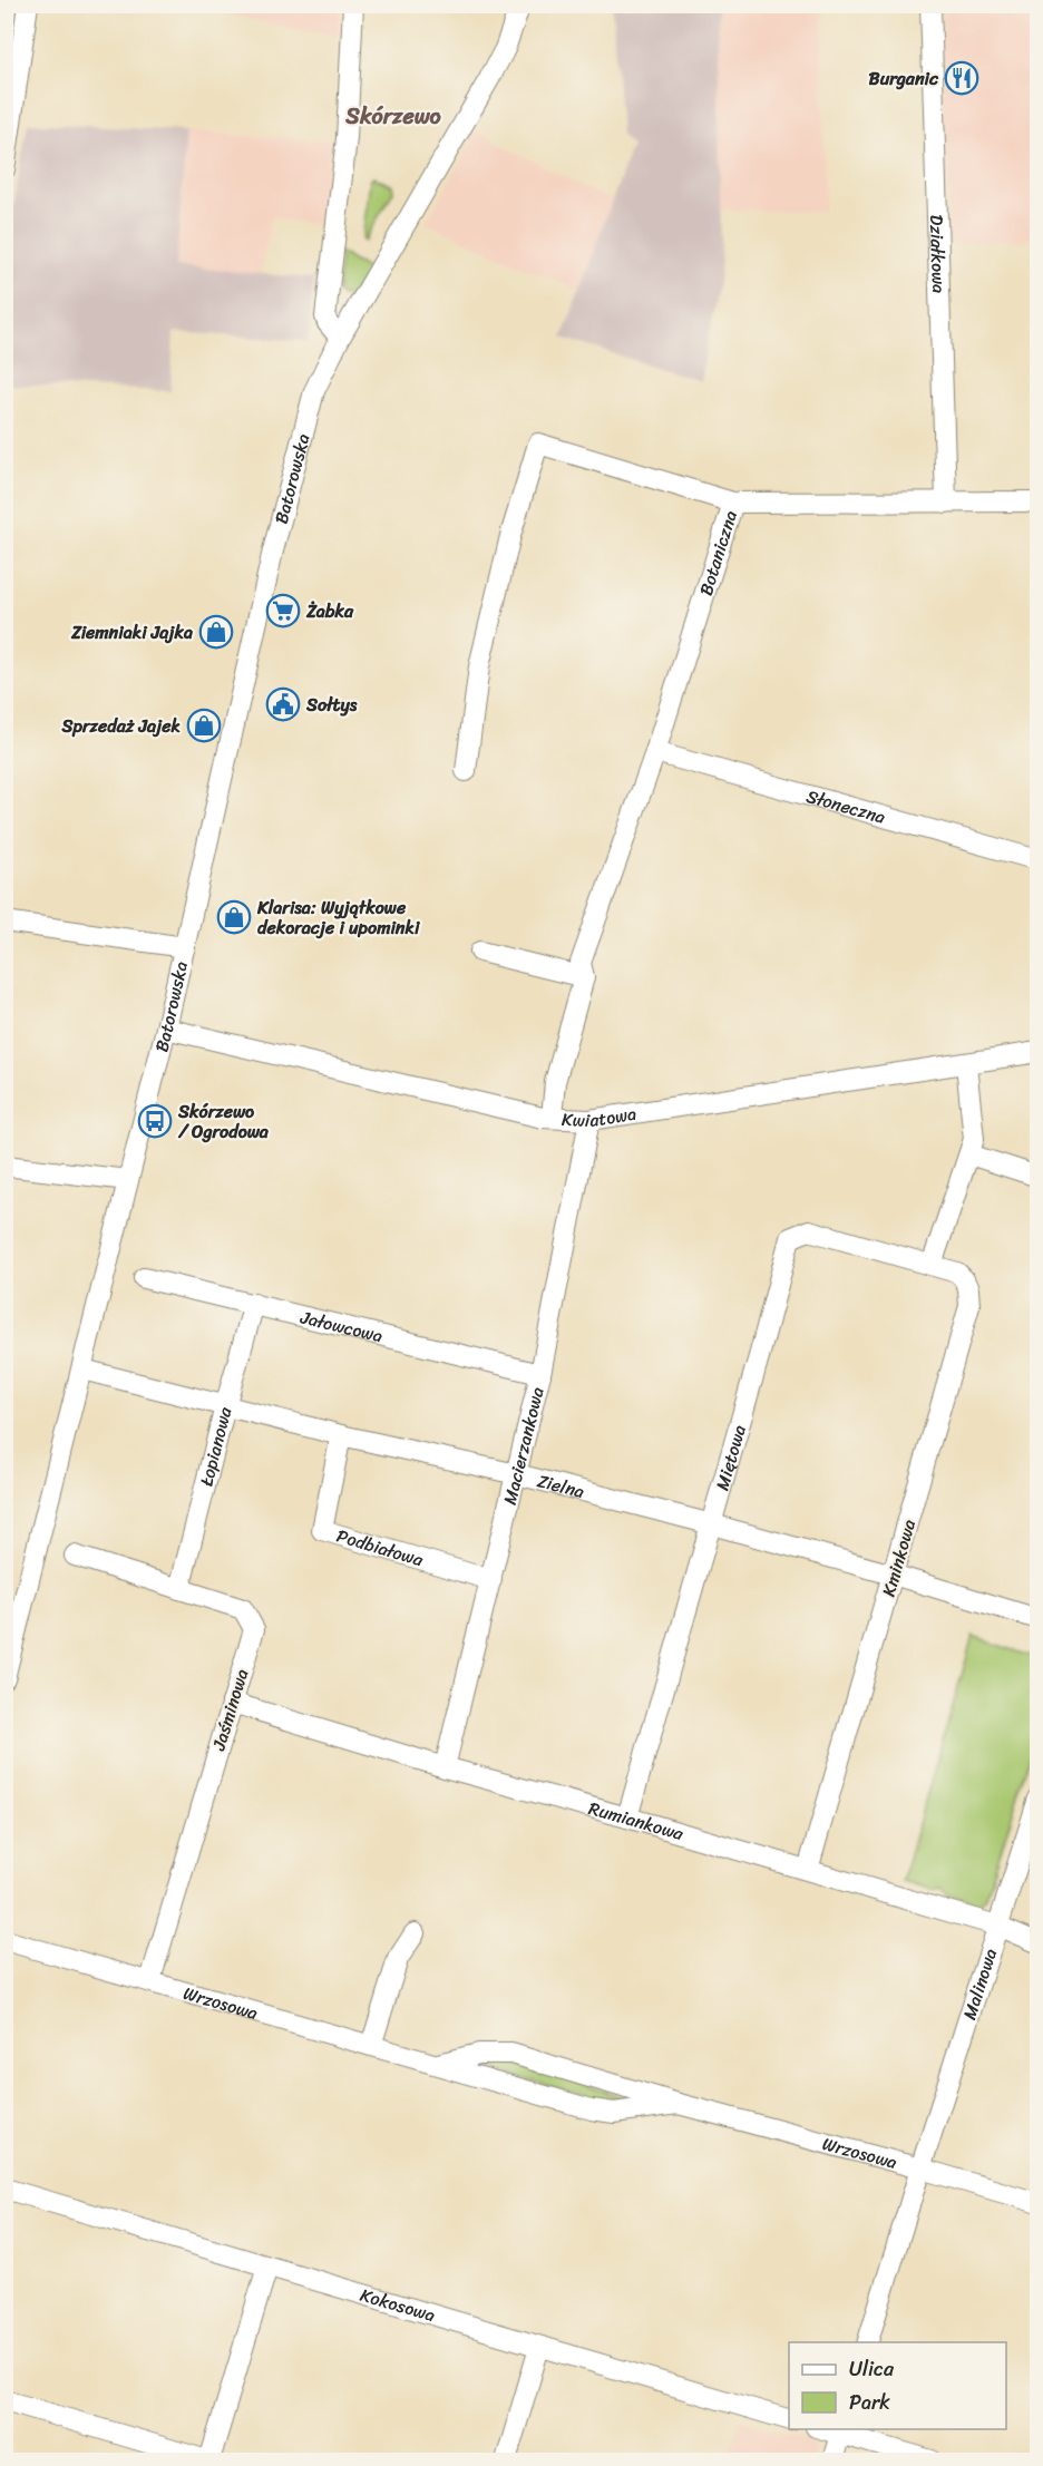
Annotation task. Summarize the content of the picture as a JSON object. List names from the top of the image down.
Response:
{
  "streets": {
    "street": [
      "Działkowa",
      "Batorowska",
      "Botaniczna",
      "Słoneczna",
      "Kwiatowa",
      "Jałowcowa",
      "Macierzankowa",
      "Łopianowa",
      "Miętowa",
      "Zielna",
      "Podbiałowa",
      "Kminkowa",
      "Jaśminowa",
      "Rumiankowa",
      "Malinowa",
      "Wrzosowa",
      "Kokosowa"
    ]
  },
  "crossings": [
    ["Batorowska", "Kwiatowa"],
    ["Batorowska", "Zielna"],
    ["Botaniczna", "Słoneczna"],
    ["Botaniczna", "Kwiatowa"],
    ["Kwiatowa", "Macierzankowa"],
    ["Jałowcowa", "Macierzankowa"],
    ["Jałowcowa", "Łopianowa"],
    ["Macierzankowa", "Zielna"],
    ["Macierzankowa", "Podbiałowa"],
    ["Macierzankowa", "Rumiankowa"],
    ["Łopianowa", "Zielna"],
    ["Łopianowa", "Jaśminowa"],
    ["Miętowa", "Zielna"],
    ["Miętowa", "Kminkowa"],
    ["Miętowa", "Rumiankowa"],
    ["Zielna", "Podbiałowa"],
    ["Zielna", "Kminkowa"],
    ["Kminkowa", "Rumiankowa"],
    ["Jaśminowa", "Rumiankowa"],
    ["Jaśminowa", "Wrzosowa"],
    ["Rumiankowa", "Malinowa"],
    ["Malinowa", "Wrzosowa"]
  ],
  "districts": ["Skórzewo"],
  "places": {
    "restaurant": ["Burganic"],
    "supermarket": ["Żabka"],
    "shop": ["Ziemniaki Jajka", "Sprzedaż Jajek", "Klarisa: Wyjątkowe dekoracje i upominki"],
    "public building": ["Sołtys"],
    "bus stop": ["Skórzewo / Ogrodowa"]
  },
  "legend": ["Ulica", "Park"]
}
